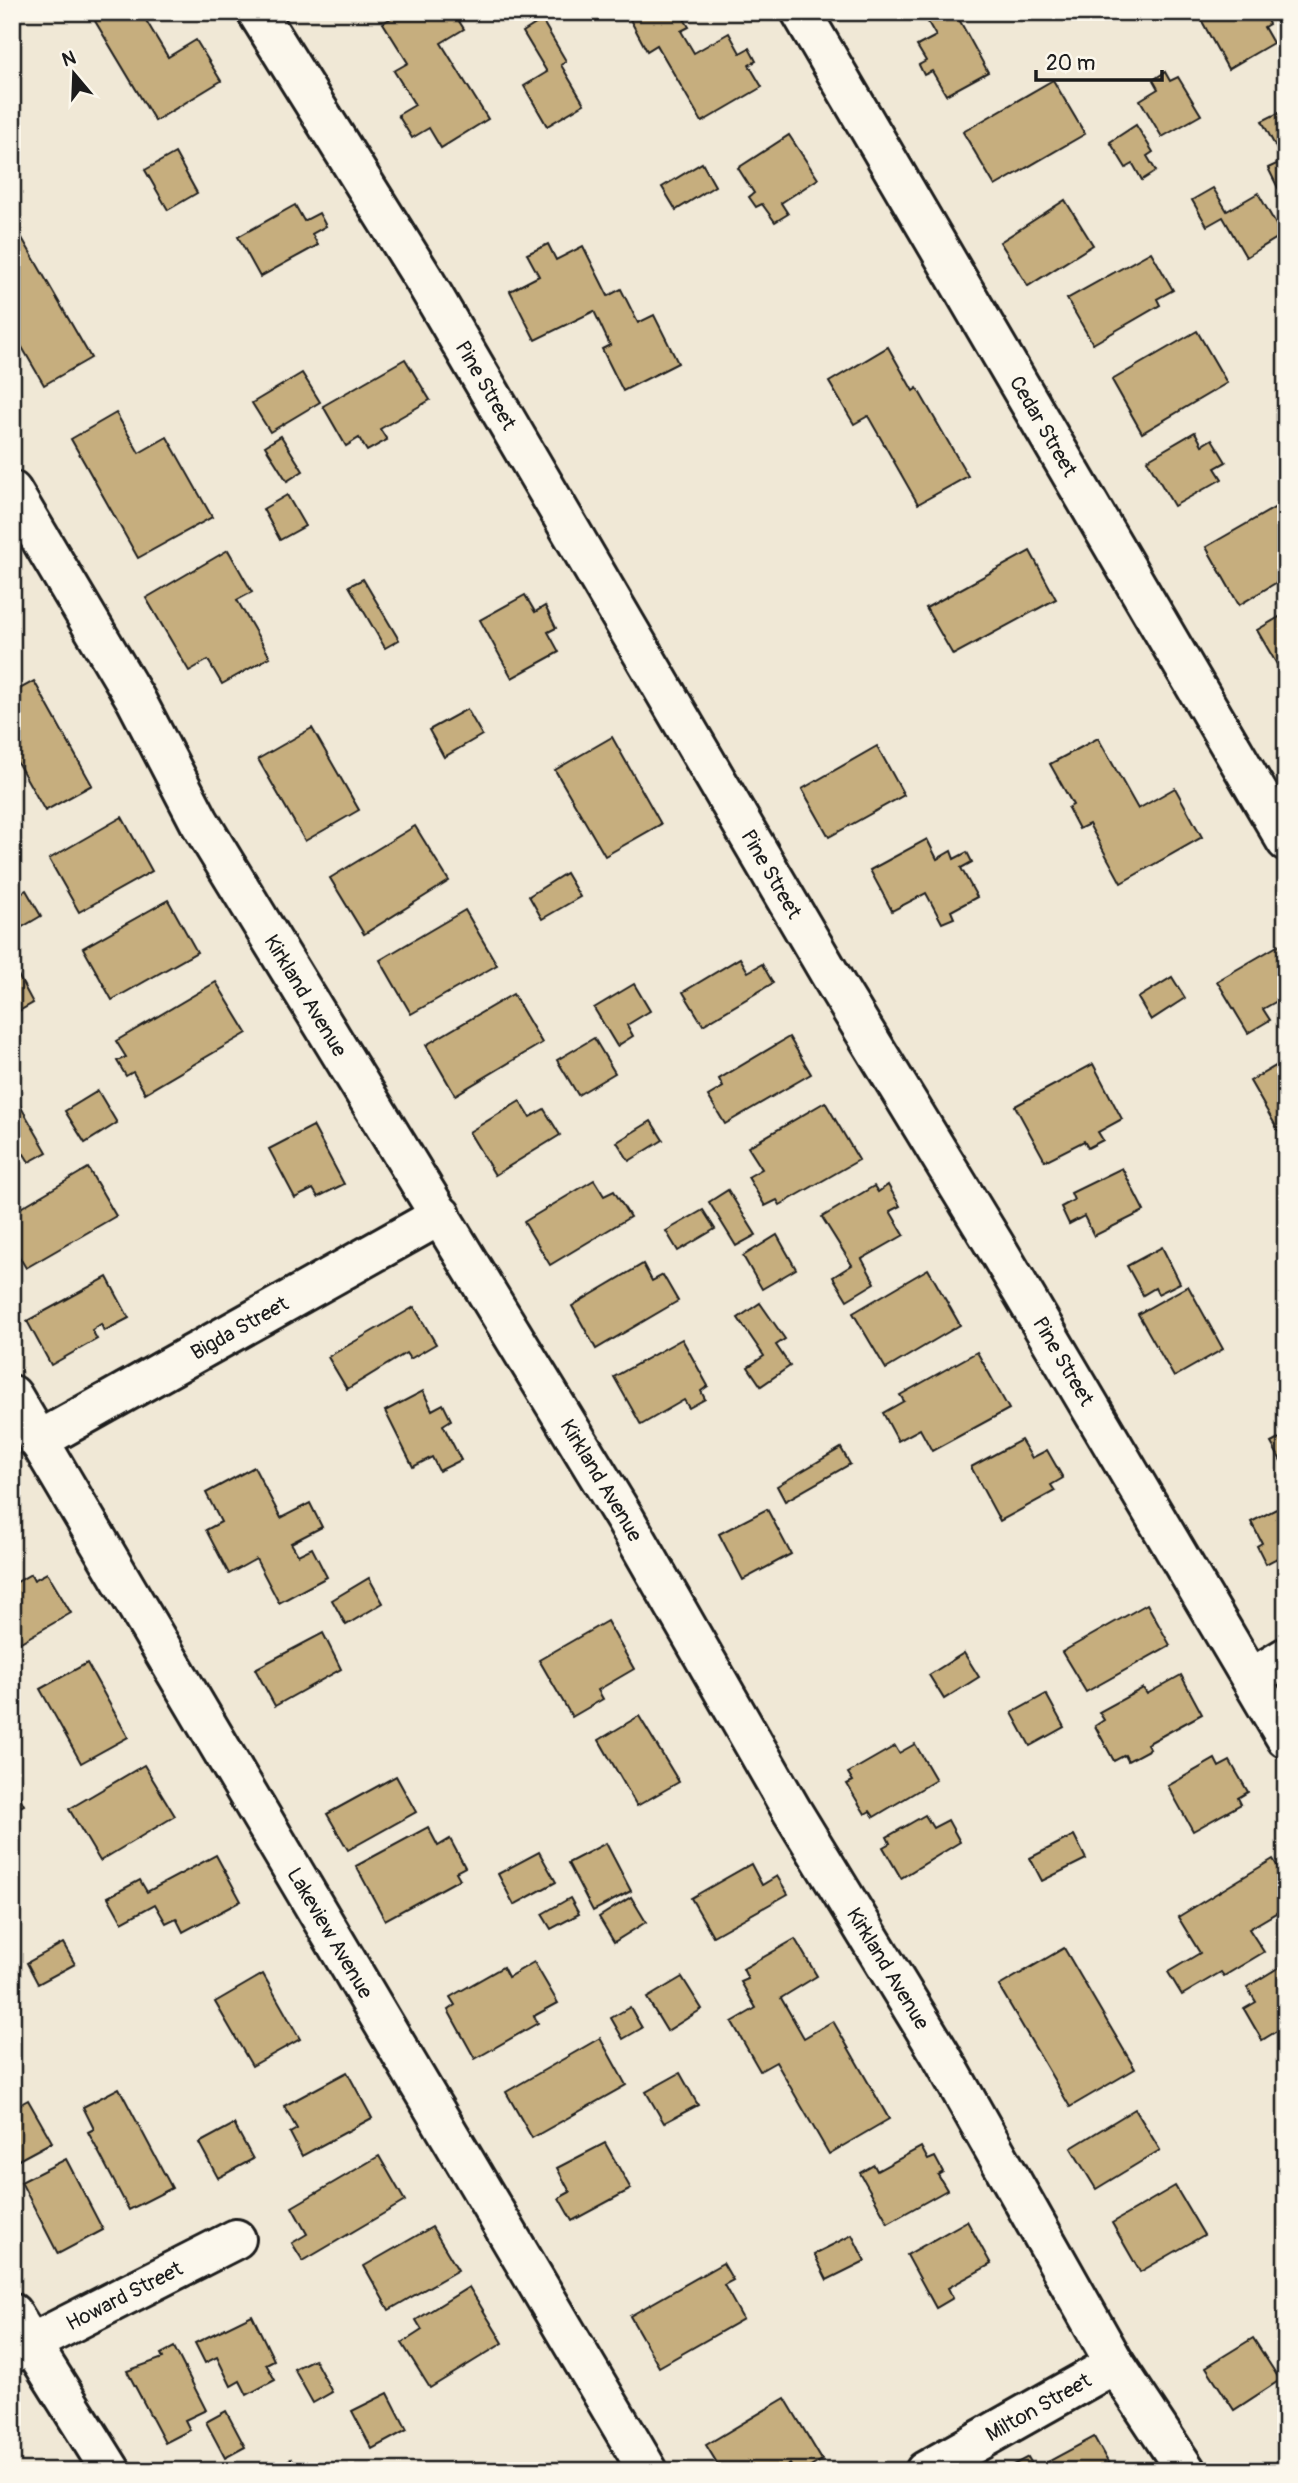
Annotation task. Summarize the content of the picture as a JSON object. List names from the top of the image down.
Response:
{
  "streets": {
    "street": [
      "Pine Street",
      "Cedar Street",
      "Kirkland Avenue",
      "Bigda Street",
      "Lakeview Avenue",
      "Howard Street",
      "Milton Street"
    ]
  },
  "crossings": [
    ["Kirkland Avenue", "Bigda Street"],
    ["Kirkland Avenue", "Milton Street"],
    ["Bigda Street", "Lakeview Avenue"]
  ],
  "scale_bar": "20 m",
  "north": "top"
}
